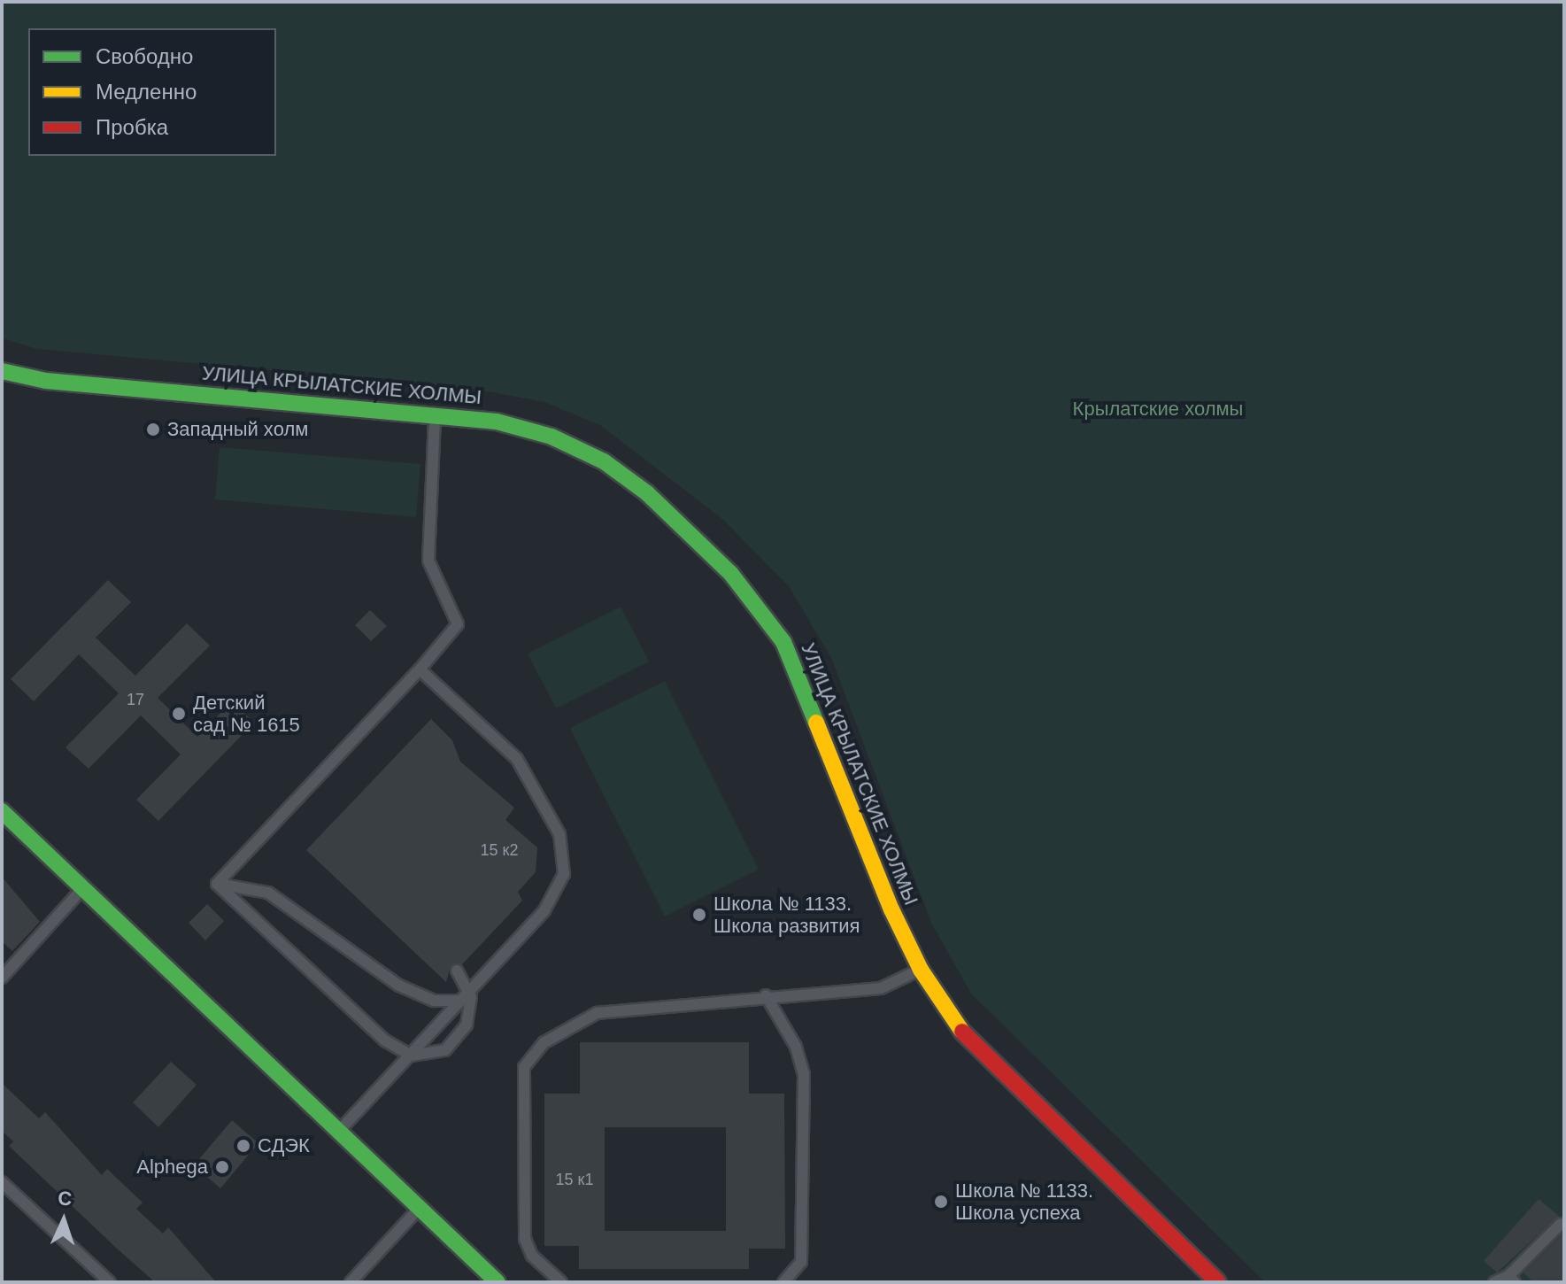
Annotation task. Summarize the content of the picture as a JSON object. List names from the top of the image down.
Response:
{
  "streets": {
    "street": ["УЛИЦА КРЫЛАТСКИЕ ХОЛМЫ"]
  },
  "parks": ["Крылатские холмы"],
  "places": [
    "Западный холм",
    "Детский сад № 1615",
    "Школа № 1133. Школа развития",
    "СДЭК",
    "Alphega",
    "Школа № 1133. Школа успеха"
  ],
  "house_numbers": ["17", "15 к2", "15 к1"],
  "legend": ["Свободно", "Медленно", "Пробка"],
  "north": "top"
}
